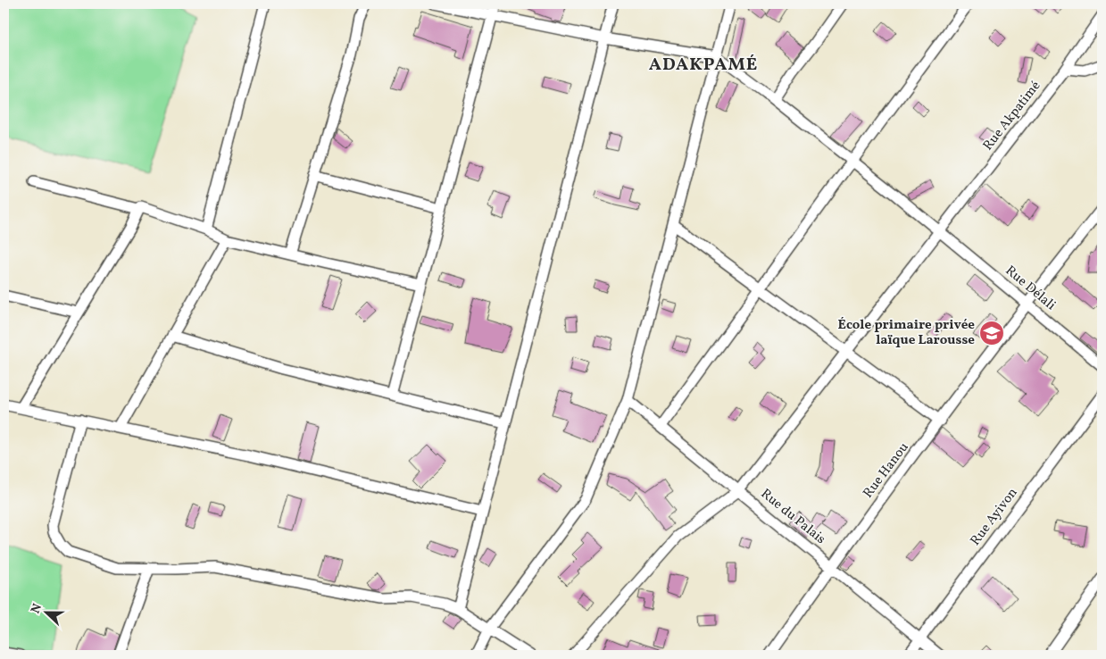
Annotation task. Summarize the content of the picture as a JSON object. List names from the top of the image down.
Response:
{
  "streets": {
    "street": [
      "Rue Akpatimé",
      "Rue Délali",
      "Rue Hanou",
      "Rue du Palais",
      "Rue Ayivon"
    ]
  },
  "crossings": [
    ["Rue Akpatimé", "Rue Délali"],
    ["Rue Akpatimé", "Rue du Palais"],
    ["Rue Délali", "Rue Hanou"],
    ["Rue Hanou", "Rue du Palais"],
    ["Rue du Palais", "Rue Ayivon"]
  ],
  "districts": ["ADAKPAMÉ"],
  "places": {
    "school or university": ["École primaire privée laïque Larousse"]
  },
  "north": "left"
}
